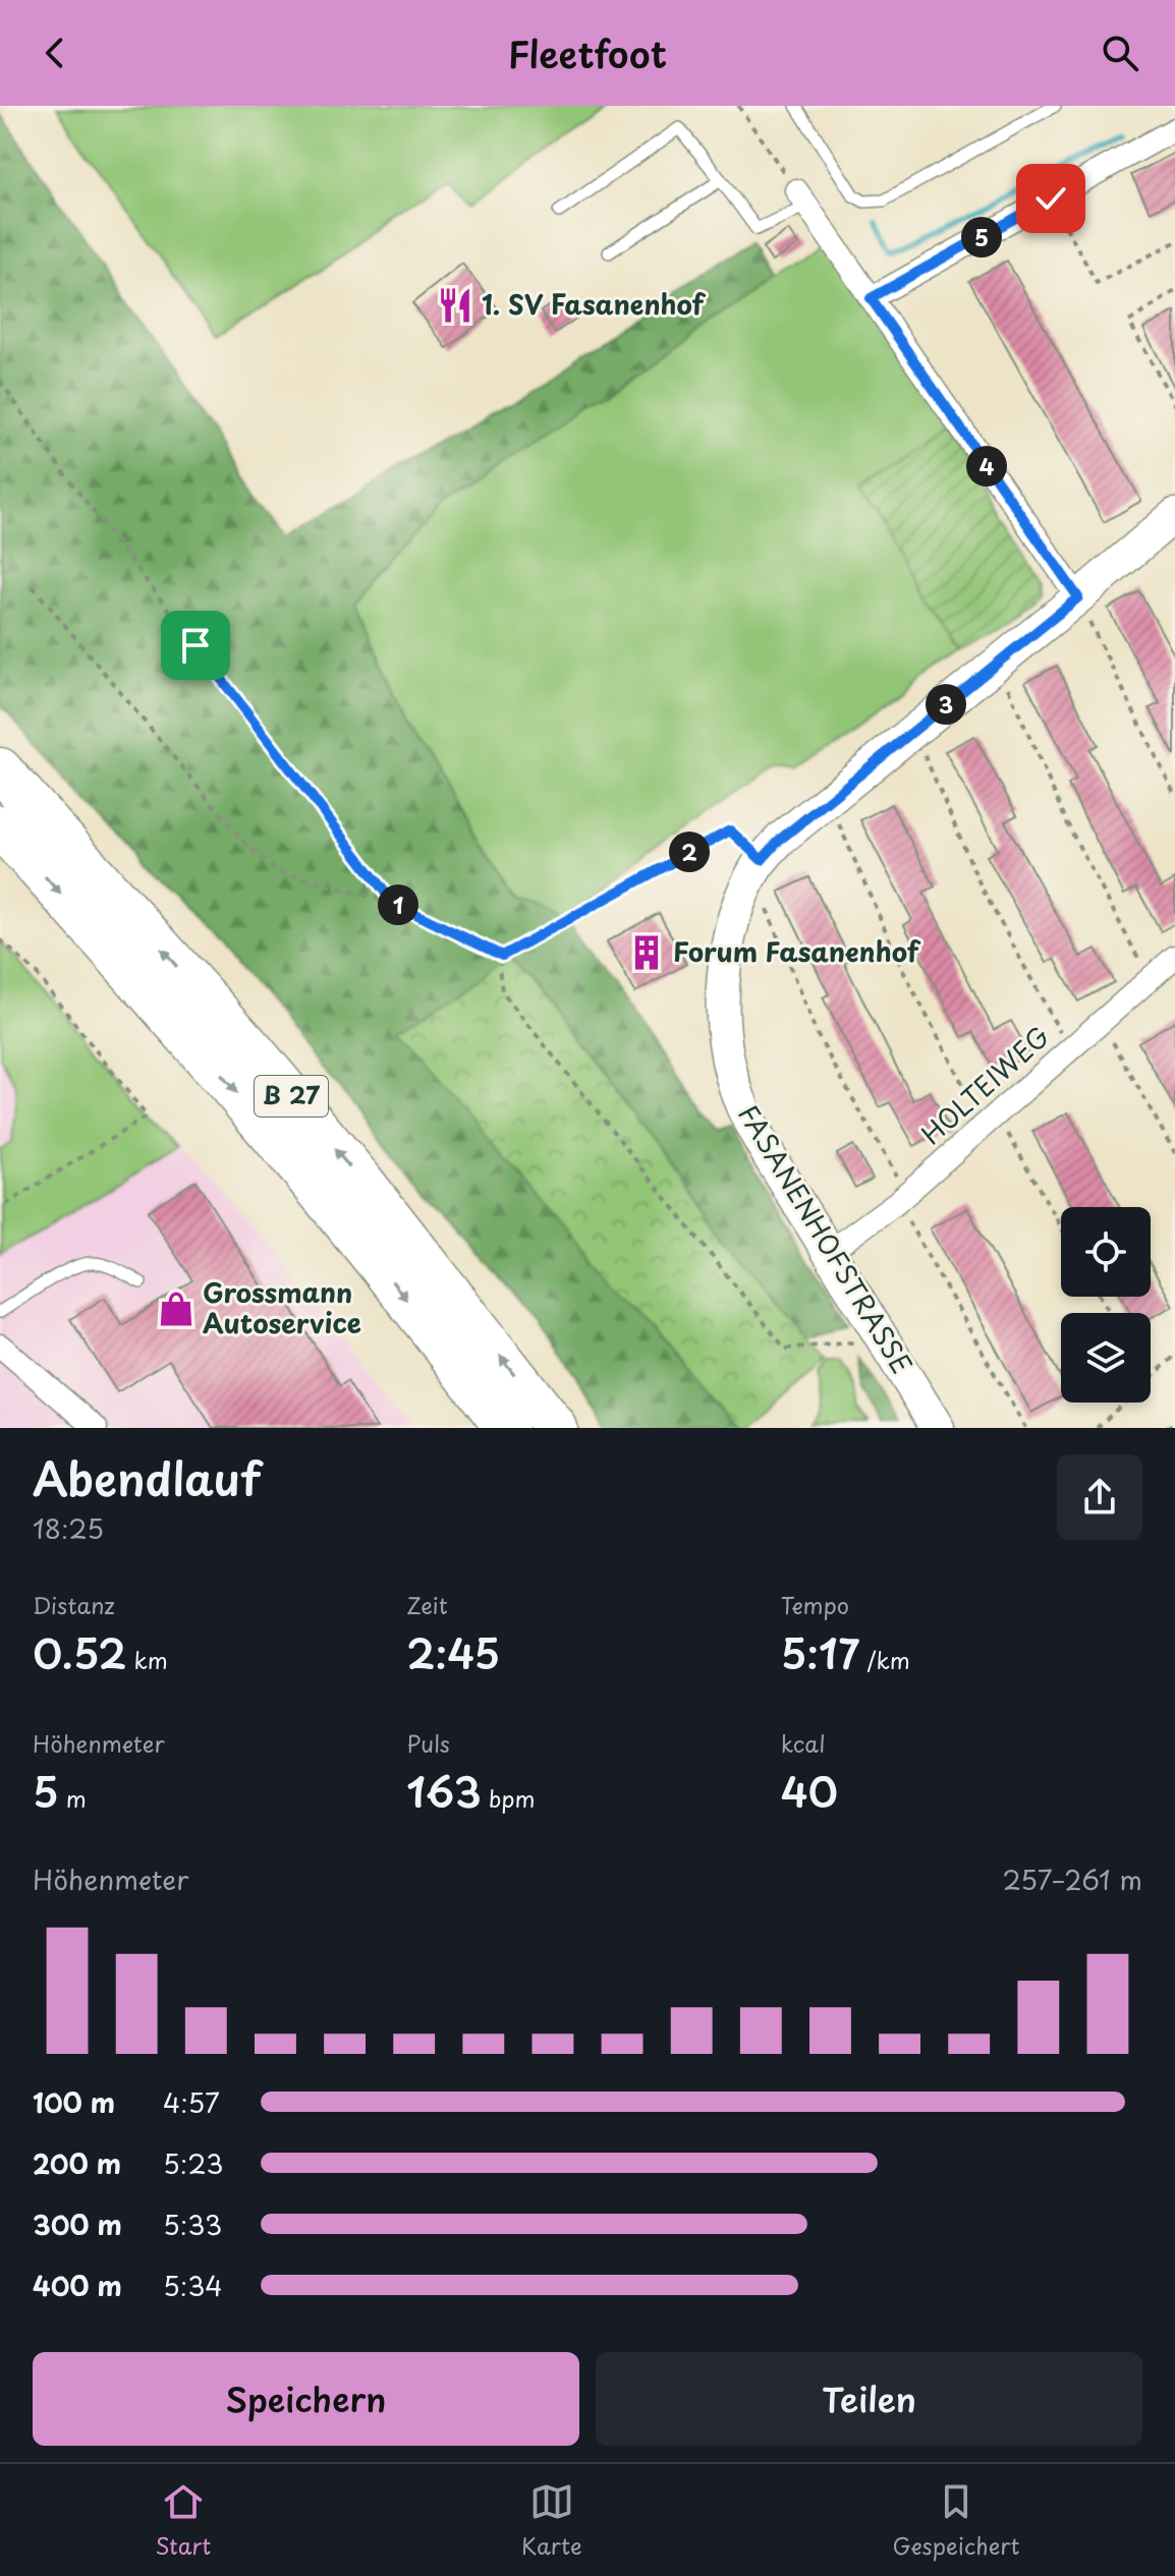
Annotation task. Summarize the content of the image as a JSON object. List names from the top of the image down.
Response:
{
  "streets": {
    "highway": ["B 27"],
    "street": ["HOLTEIWEG", "FASANENHOFSTRASSE"]
  },
  "crossings": [
    ["HOLTEIWEG", "FASANENHOFSTRASSE"]
  ],
  "places": {
    "restaurant": ["1. SV Fasanenhof"],
    "building": ["Forum Fasanenhof"],
    "shop": ["Grossmann Autoservice"]
  },
  "page": {
    "header": "Fleetfoot",
    "pins": [
      "5",
      "4",
      "3",
      "2",
      "1"
    ],
    "heading": ["Abendlauf", "18:25"],
    "stats": [
      ["Distanz", "0.52 km"],
      ["Zeit", "2:45"],
      ["Tempo", "5:17 /km"],
      ["Höhenmeter", "5 m"],
      ["Puls", "163 bpm"],
      ["kcal", "40"]
    ],
    "chart": ["Höhenmeter", "257–261 m"],
    "list": [
      {
        "name": "100 m",
        "note": "4:57"
      },
      {
        "name": "200 m",
        "note": "5:23"
      },
      {
        "name": "300 m",
        "note": "5:33"
      },
      {
        "name": "400 m",
        "note": "5:34"
      }
    ],
    "buttons": ["Speichern", "Teilen"],
    "tabs": ["Start", "Karte", "Gespeichert"]
  }
}
